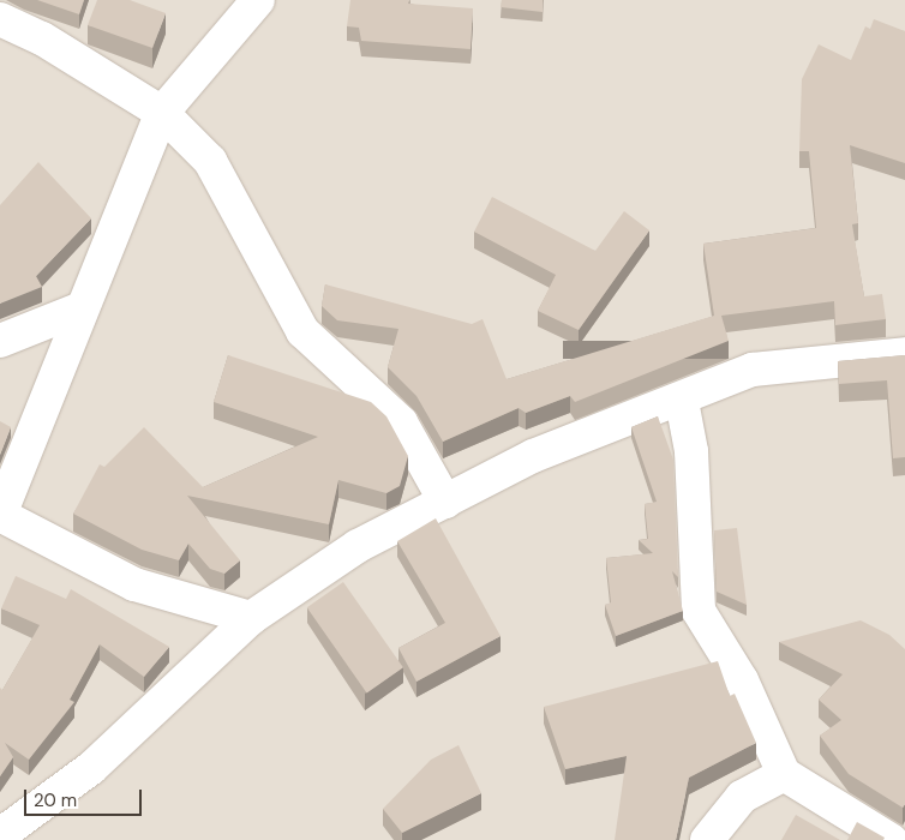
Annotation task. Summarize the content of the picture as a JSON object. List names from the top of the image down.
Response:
{
  "scale_bar": "20 m"
}
